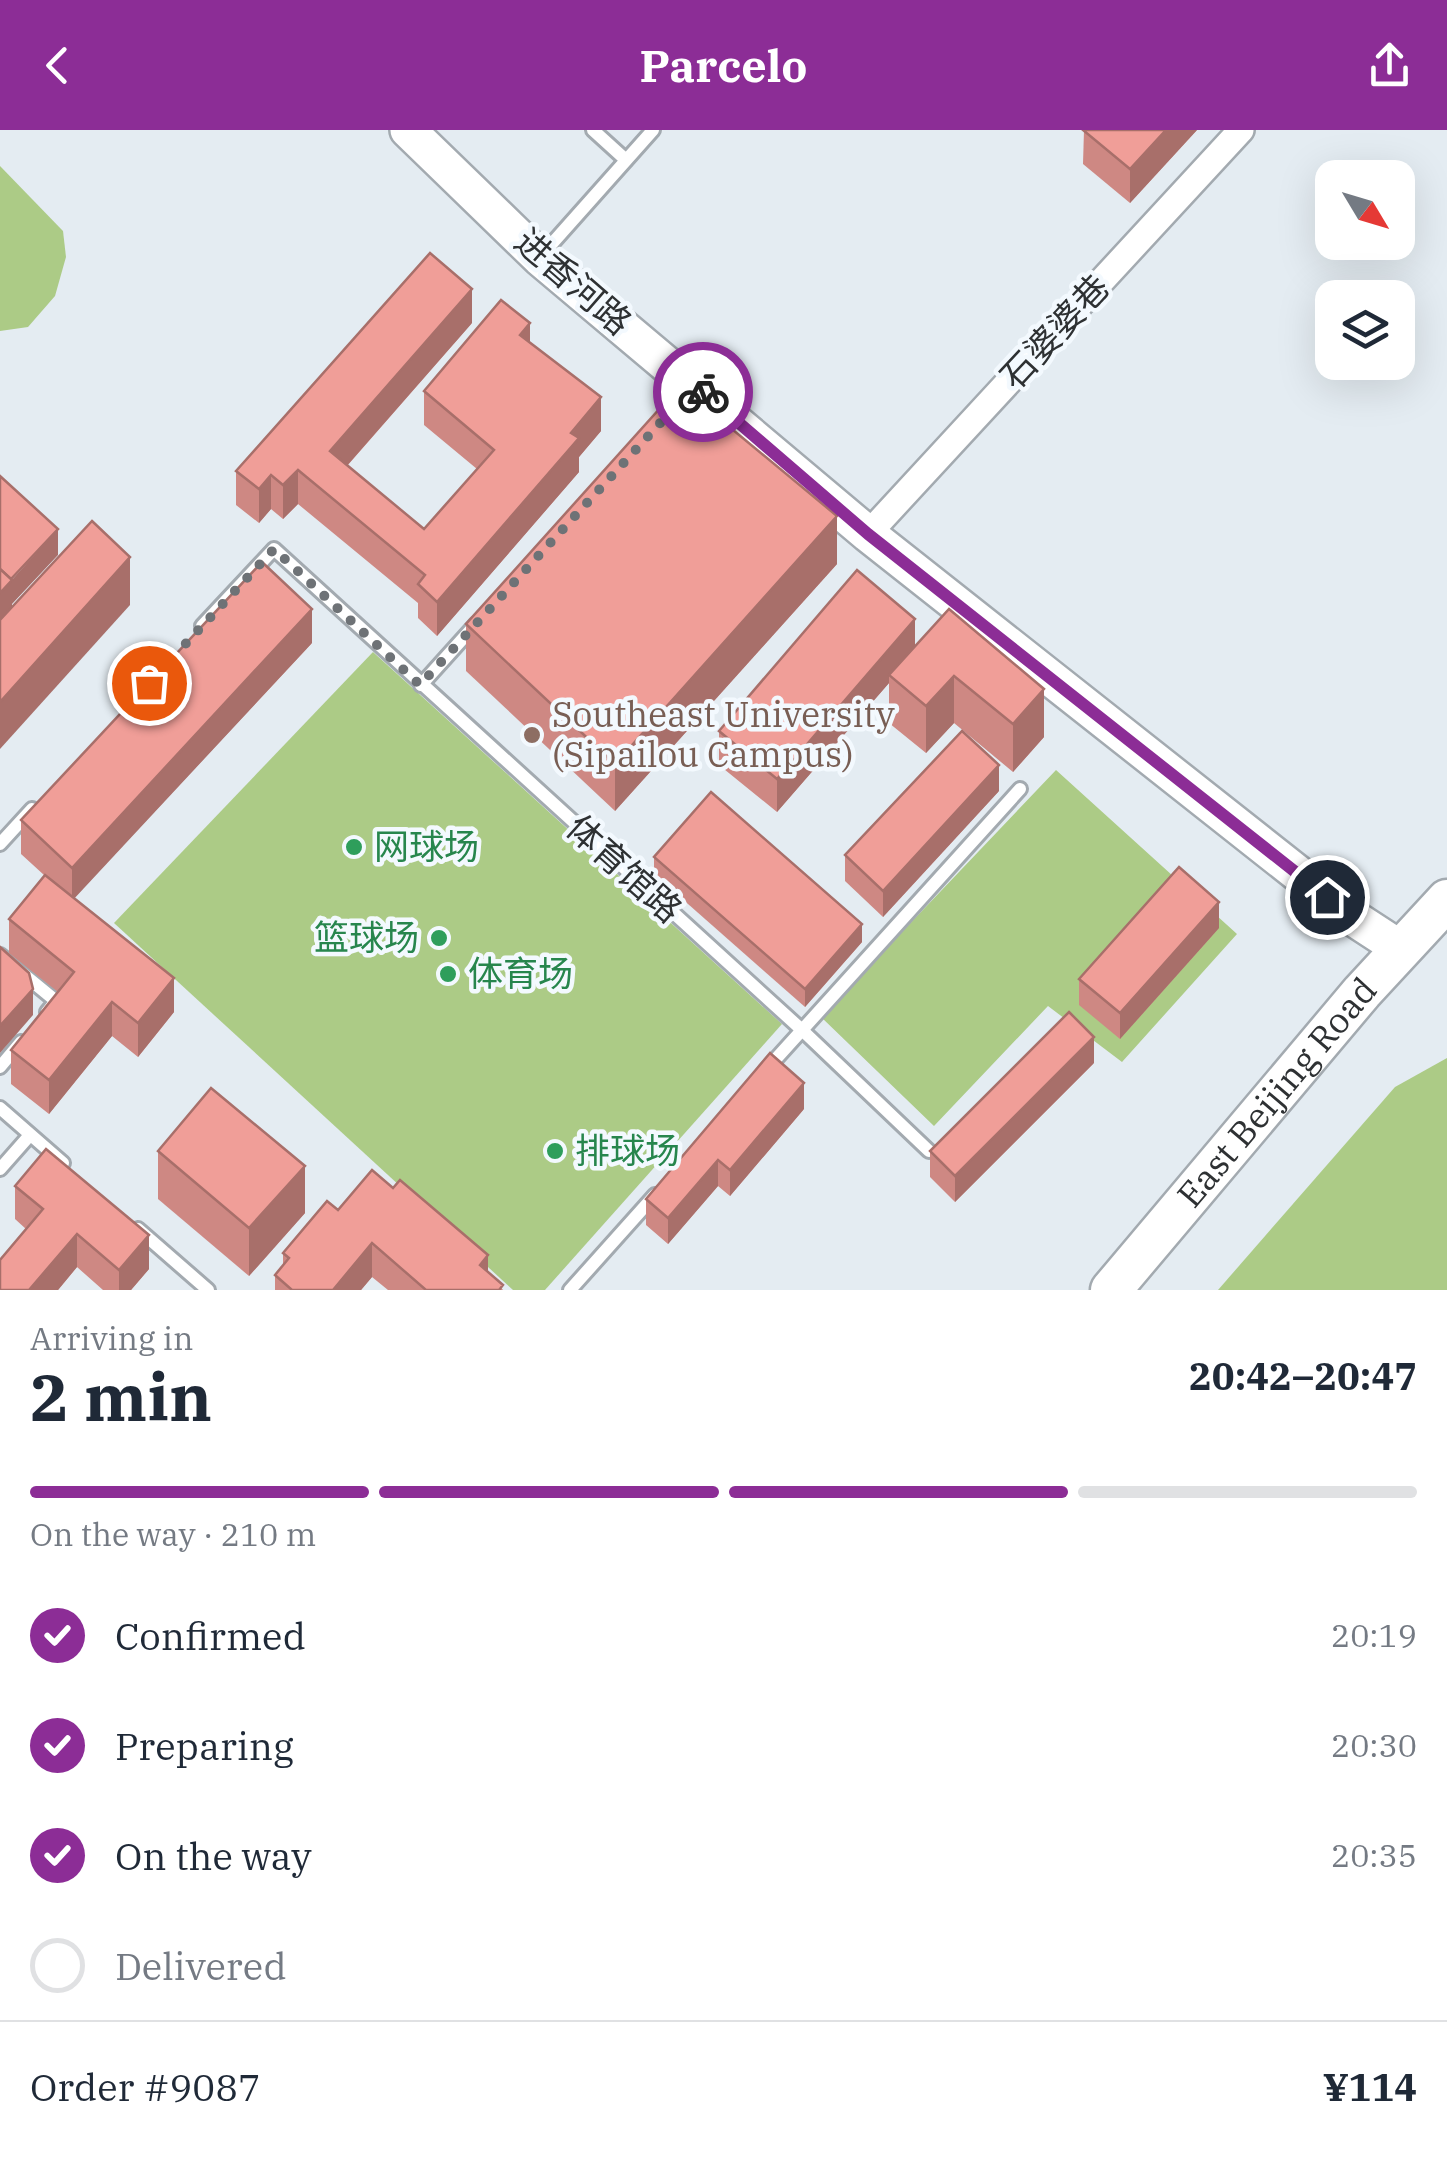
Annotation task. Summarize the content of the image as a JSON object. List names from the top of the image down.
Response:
{
  "streets": {
    "main road": ["East Beijing Road"],
    "street": ["进香河路", "石婆婆巷"],
    "lane": ["体育馆路"]
  },
  "crossings": [
    ["进香河路", "石婆婆巷"],
    ["进香河路", "East Beijing Road"]
  ],
  "places": [
    "Southeast University (Sipailou Campus)",
    "网球场",
    "篮球场",
    "体育场",
    "排球场"
  ],
  "north": "bottom right",
  "page": {
    "header": "Parcelo",
    "heading": ["2 min", "Arriving in", "20:42–20:47"],
    "panel": ["Order #9087", "¥114"],
    "bar": "On the way · 210 m",
    "list": [
      ["Confirmed", "20:19"],
      ["Preparing", "20:30"],
      ["On the way", "20:35"],
      "Delivered"
    ]
  }
}
